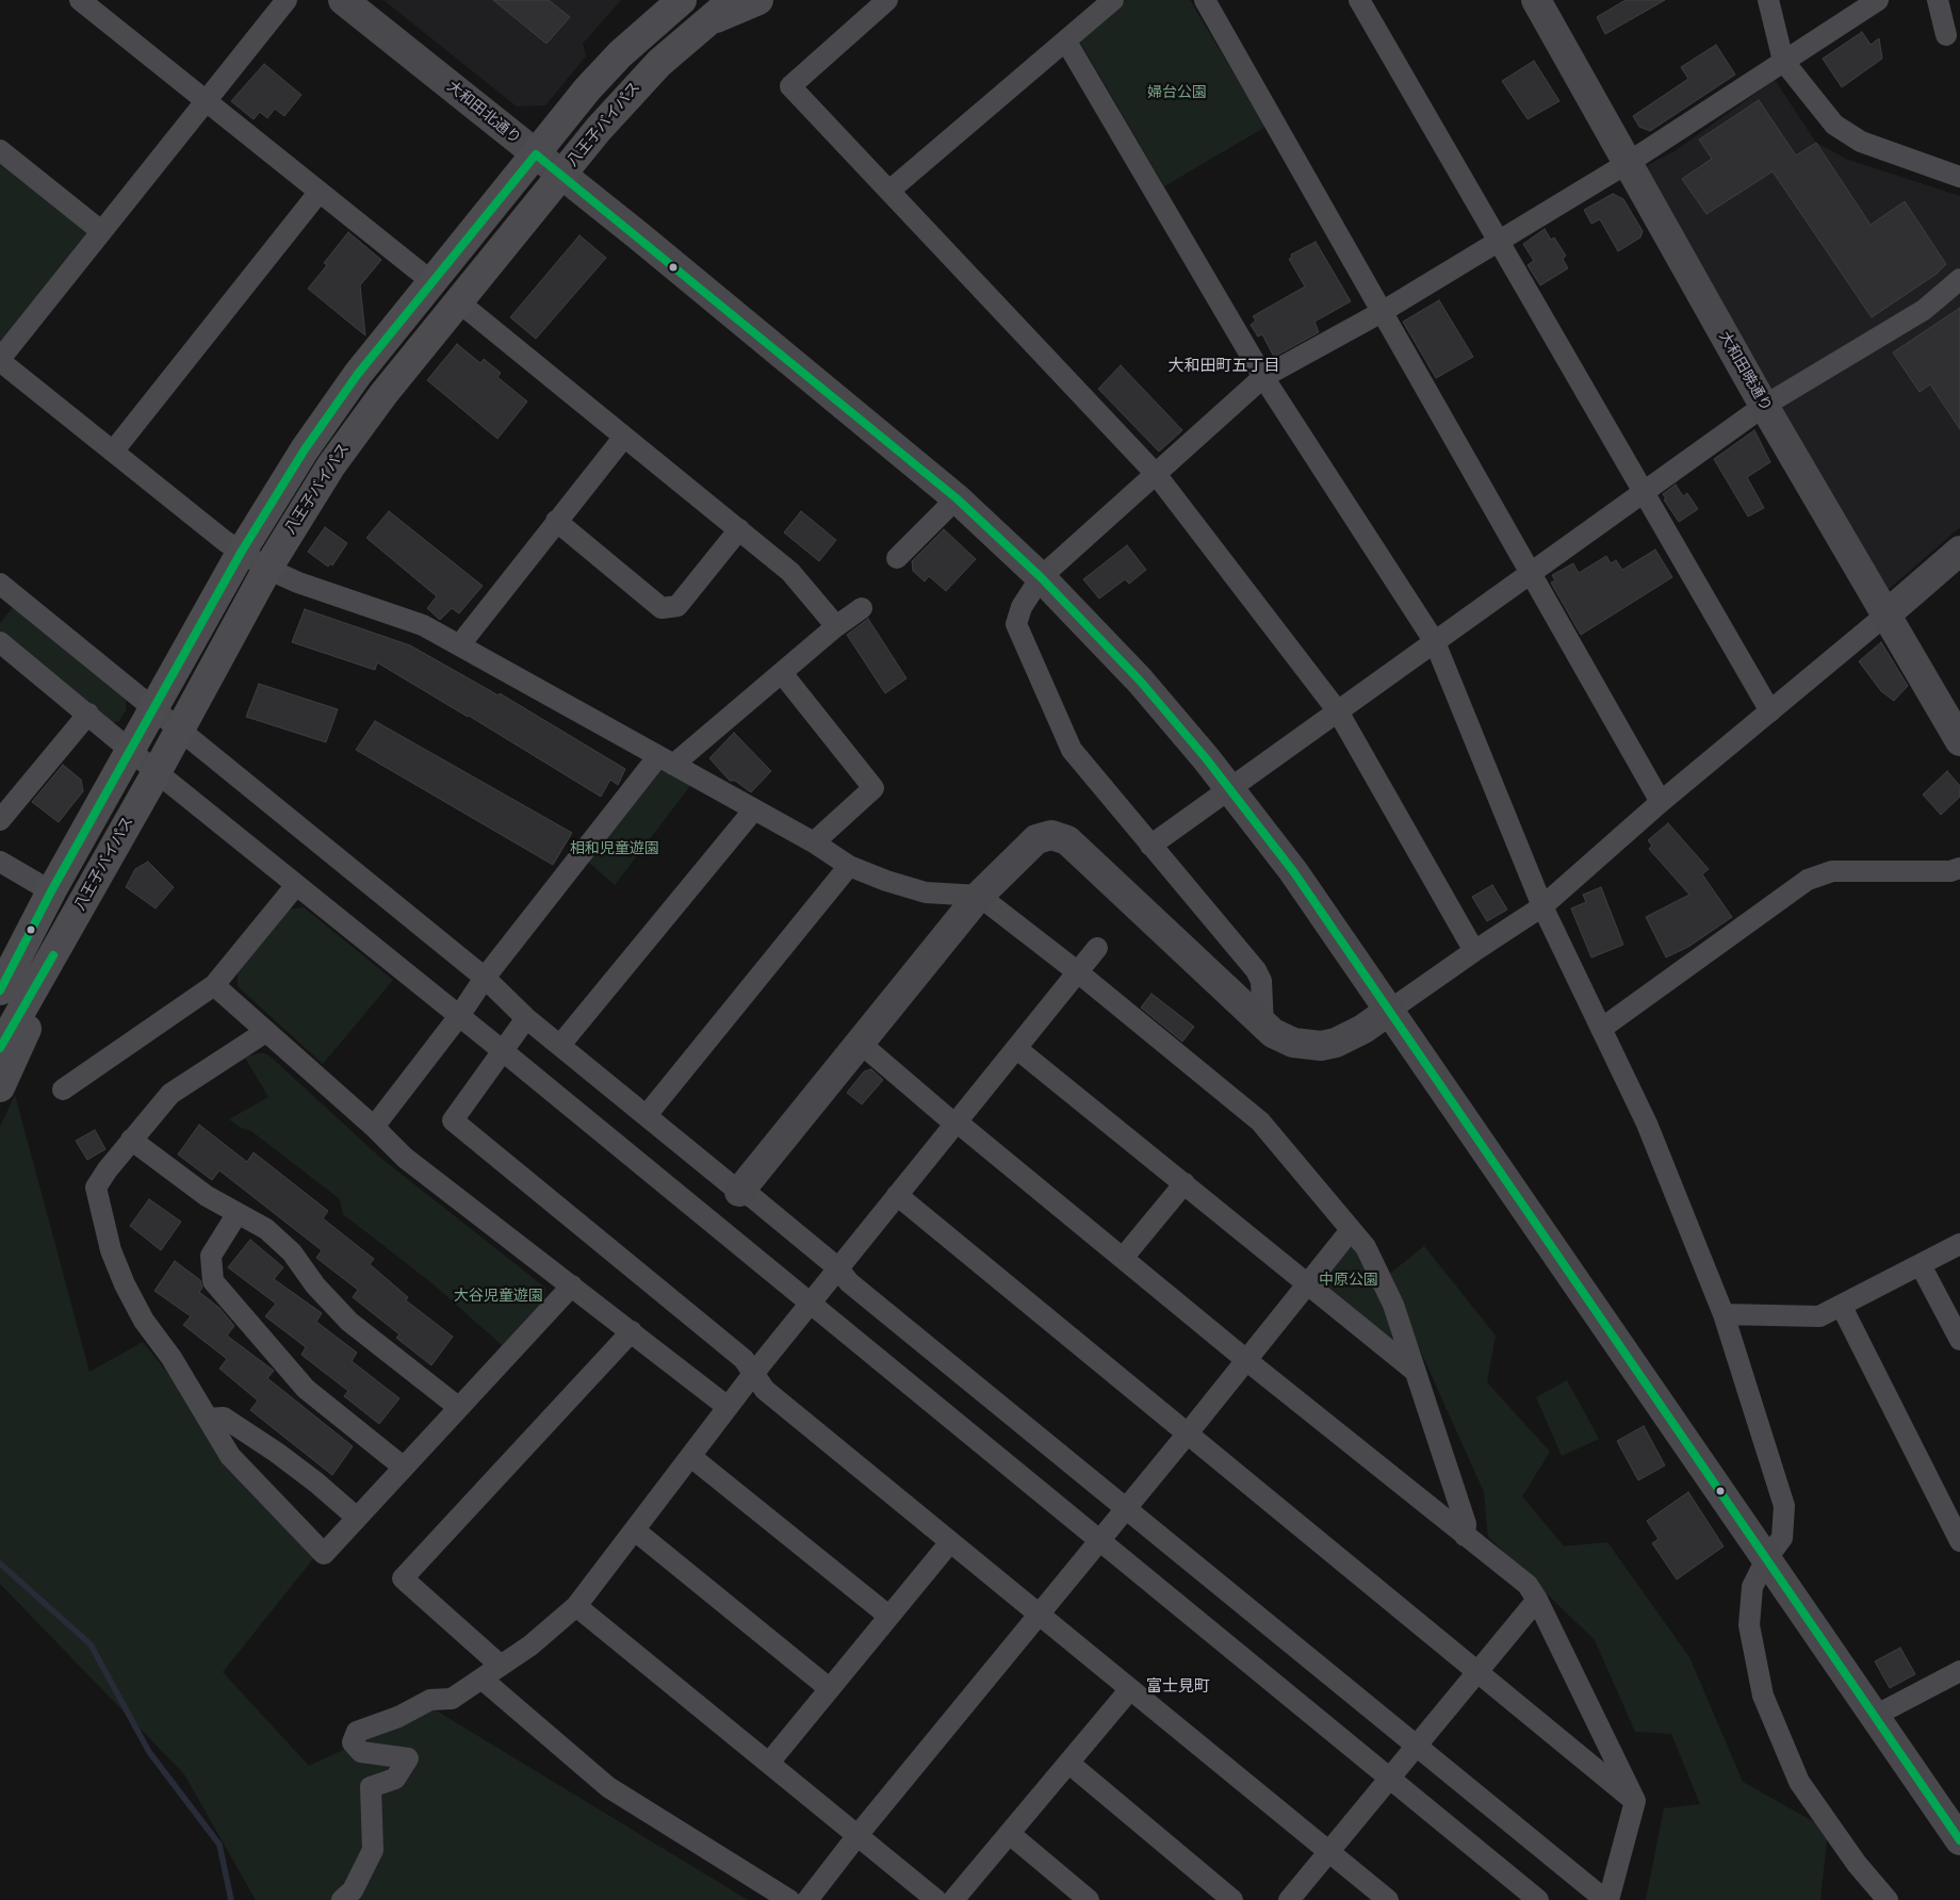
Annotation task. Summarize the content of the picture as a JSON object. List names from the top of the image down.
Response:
{
  "streets": {
    "highway": ["八王子バイパス"],
    "street": ["大和田北通り", "大和田暁通り"]
  },
  "crossings": [
    ["大和田北通り", "八王子バイパス"]
  ],
  "districts": ["大和田町五丁目", "富士見町"],
  "parks": [
    "婦台公園",
    "相和児童遊園",
    "中原公園",
    "大谷児童遊園"
  ]
}
